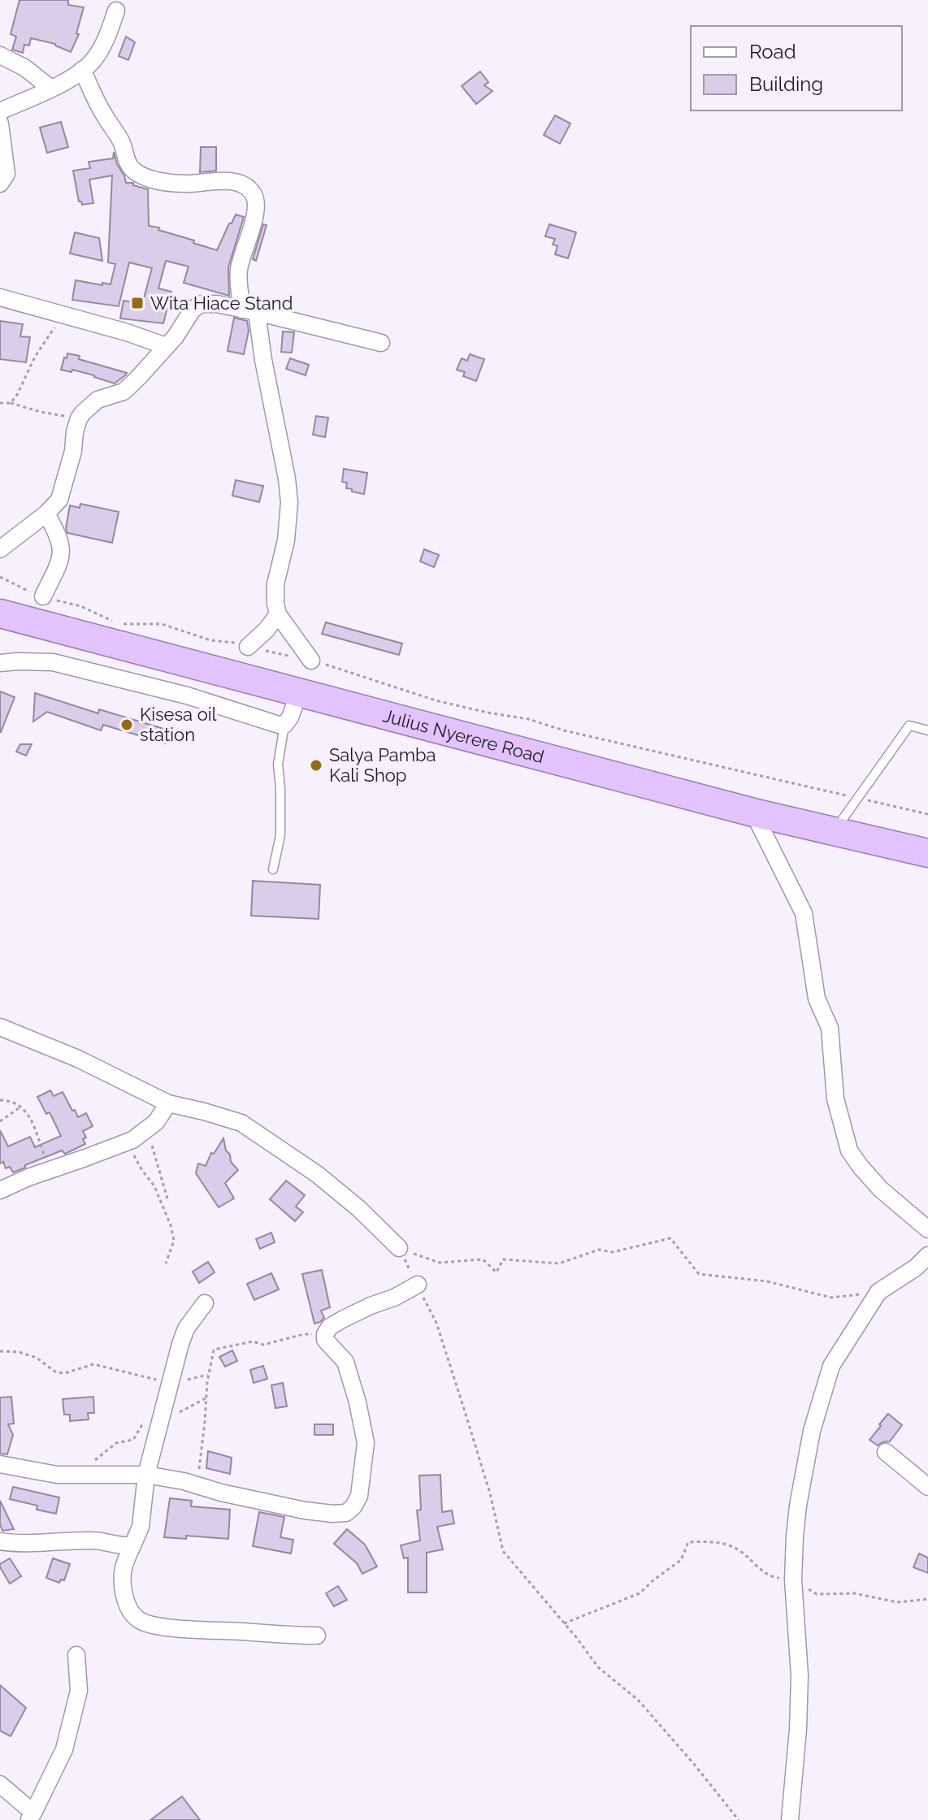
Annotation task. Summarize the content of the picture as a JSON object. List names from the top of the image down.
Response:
{
  "streets": {
    "highway": ["Julius Nyerere Road"]
  },
  "places": {
    "transit": ["Wita Hiace Stand"],
    "other": ["Kisesa oil station", "Salya Pamba Kali Shop"]
  },
  "legend": ["Road", "Building"]
}
